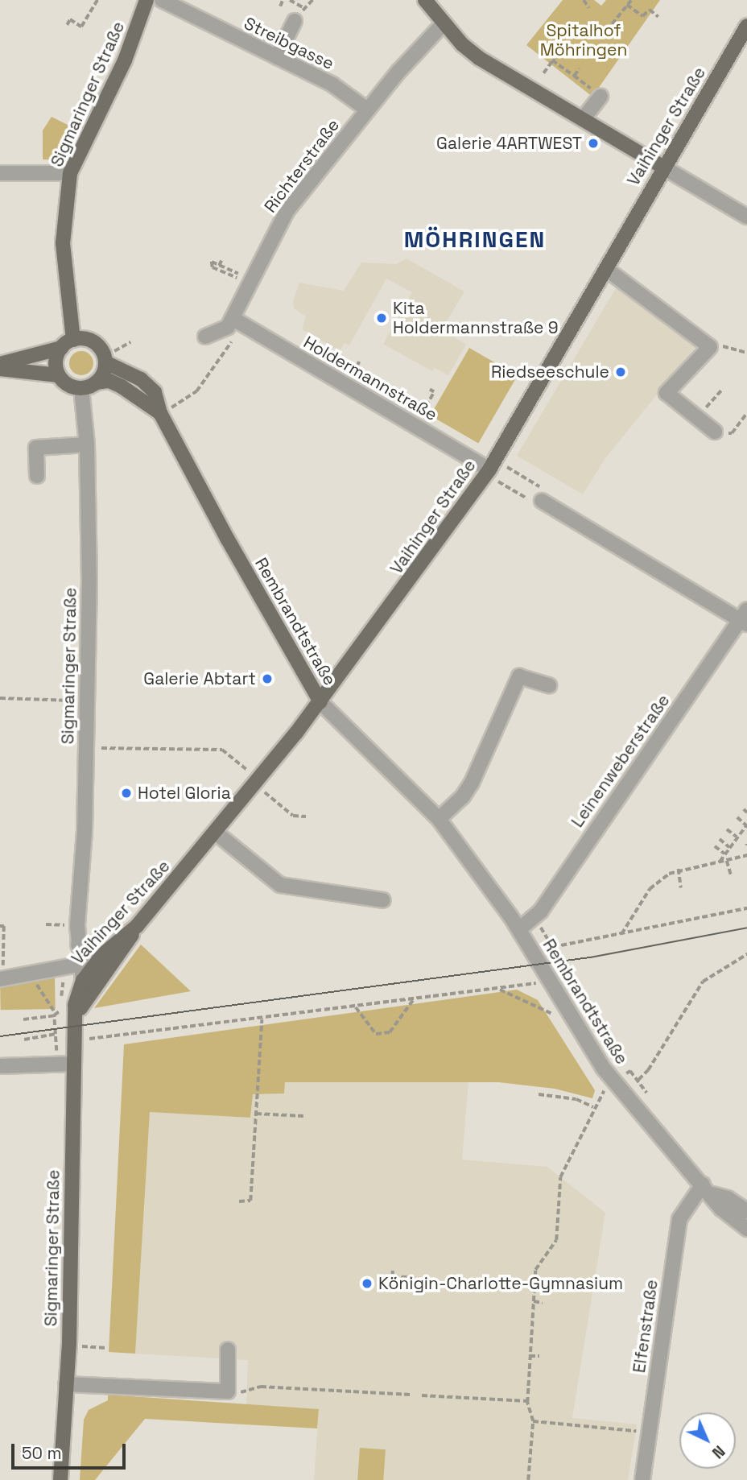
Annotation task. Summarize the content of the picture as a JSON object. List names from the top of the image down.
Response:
{
  "streets": {
    "main road": ["Sigmaringer Straße", "Vaihinger Straße", "Rembrandtstraße"],
    "street": [
      "Streibgasse",
      "Richterstraße",
      "Holdermannstraße",
      "Leinenweberstraße",
      "Elfenstraße"
    ]
  },
  "crossings": [
    ["Streibgasse", "Richterstraße"],
    ["Sigmaringer Straße", "Vaihinger Straße"],
    ["Sigmaringer Straße", "Rembrandtstraße"],
    ["Vaihinger Straße", "Holdermannstraße"],
    ["Vaihinger Straße", "Rembrandtstraße"],
    ["Richterstraße", "Holdermannstraße"],
    ["Rembrandtstraße", "Leinenweberstraße"],
    ["Rembrandtstraße", "Elfenstraße"]
  ],
  "districts": ["MÖHRINGEN"],
  "parks": ["Spitalhof Möhringen"],
  "places": [
    "Galerie 4ARTWEST",
    "Kita Holdermannstraße 9",
    "Riedseeschule",
    "Galerie Abtart",
    "Hotel Gloria",
    "Königin-Charlotte-Gymnasium"
  ],
  "scale_bar": "50 m",
  "north": "bottom right"
}
